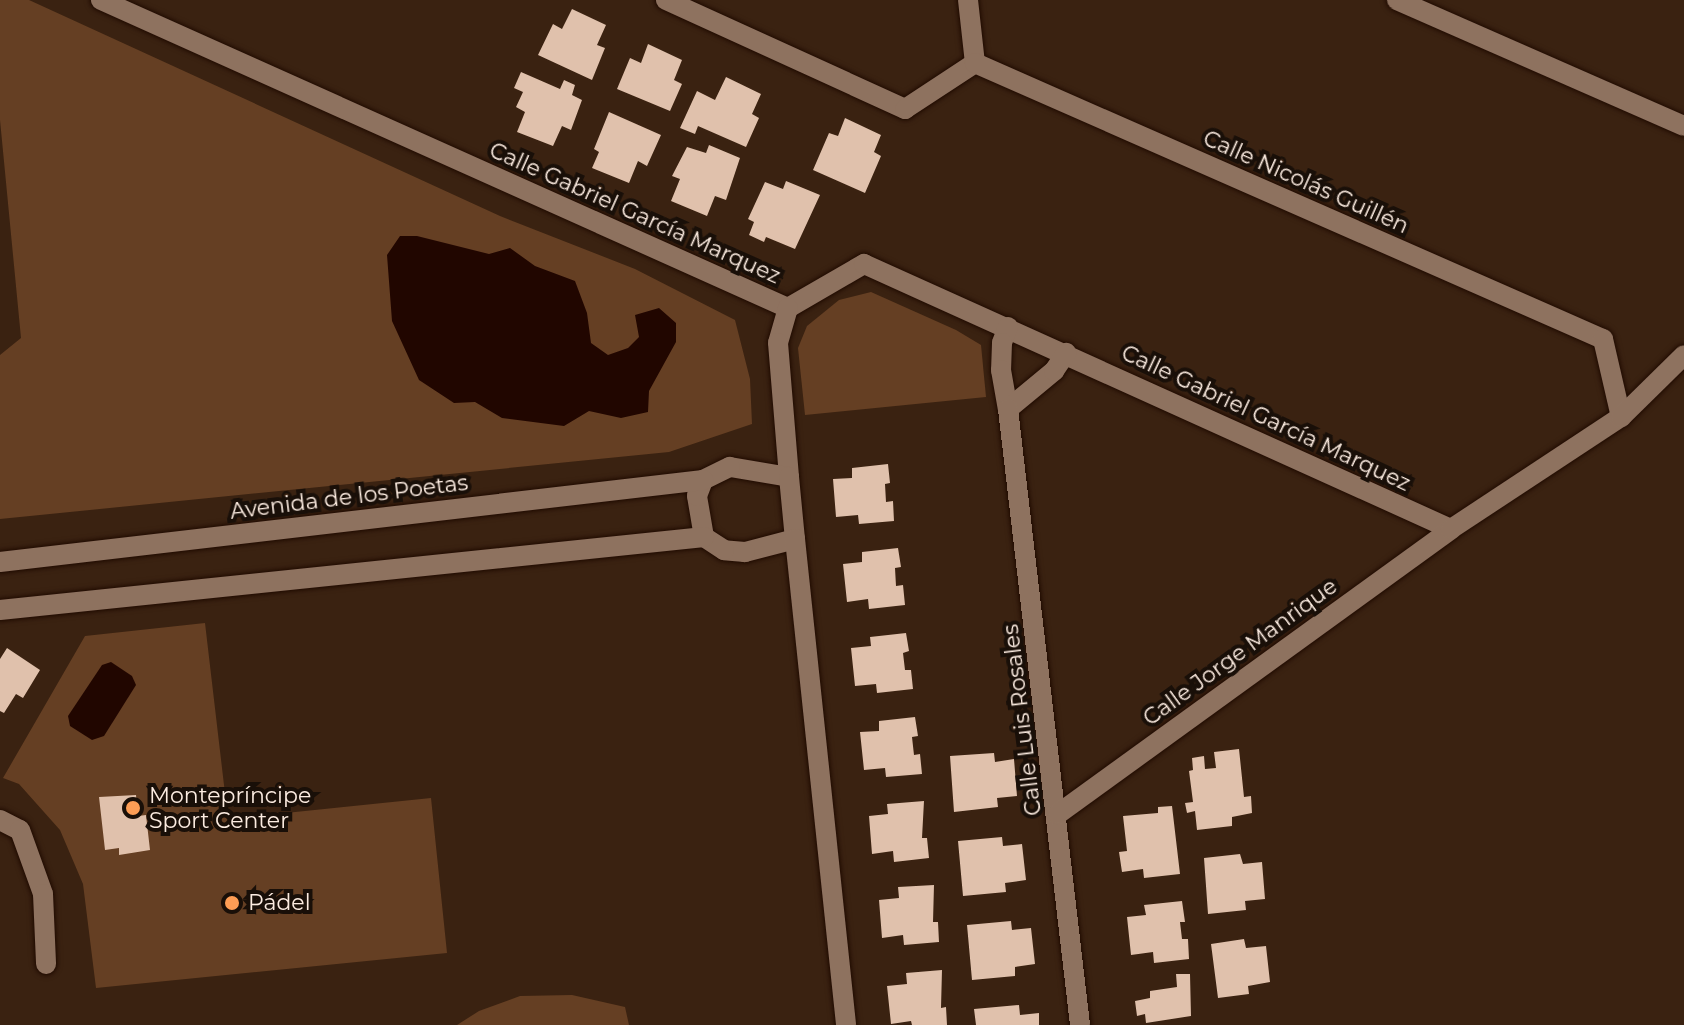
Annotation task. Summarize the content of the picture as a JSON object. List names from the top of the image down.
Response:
{
  "streets": {
    "street": [
      "Calle Nicolás Guillén",
      "Calle Gabriel García Marquez",
      "Avenida de los Poetas",
      "Calle Jorge Manrique",
      "Calle Luis Rosales"
    ]
  },
  "crossings": [
    ["Calle Nicolás Guillén", "Calle Jorge Manrique"],
    ["Calle Gabriel García Marquez", "Calle Jorge Manrique"],
    ["Calle Gabriel García Marquez", "Calle Luis Rosales"],
    ["Calle Jorge Manrique", "Calle Luis Rosales"]
  ],
  "places": ["Montepríncipe Sport Center", "Pádel"]
}
